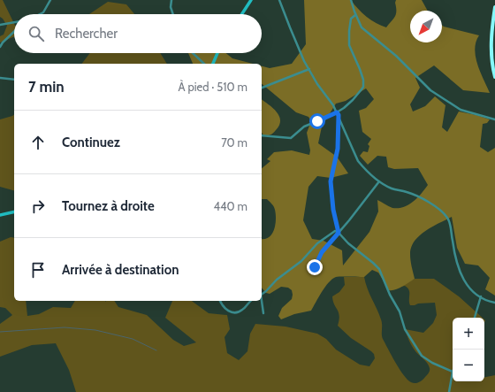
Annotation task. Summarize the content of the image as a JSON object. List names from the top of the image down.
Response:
{
  "north": "bottom left",
  "page": {
    "search": "Rechercher",
    "heading": ["7 min", "À pied · 510 m"],
    "list": [
      ["Continuez", "70 m"],
      ["Tournez à droite", "440 m"],
      "Arrivée à destination"
    ],
    "map_buttons": ["+", "−"]
  }
}
